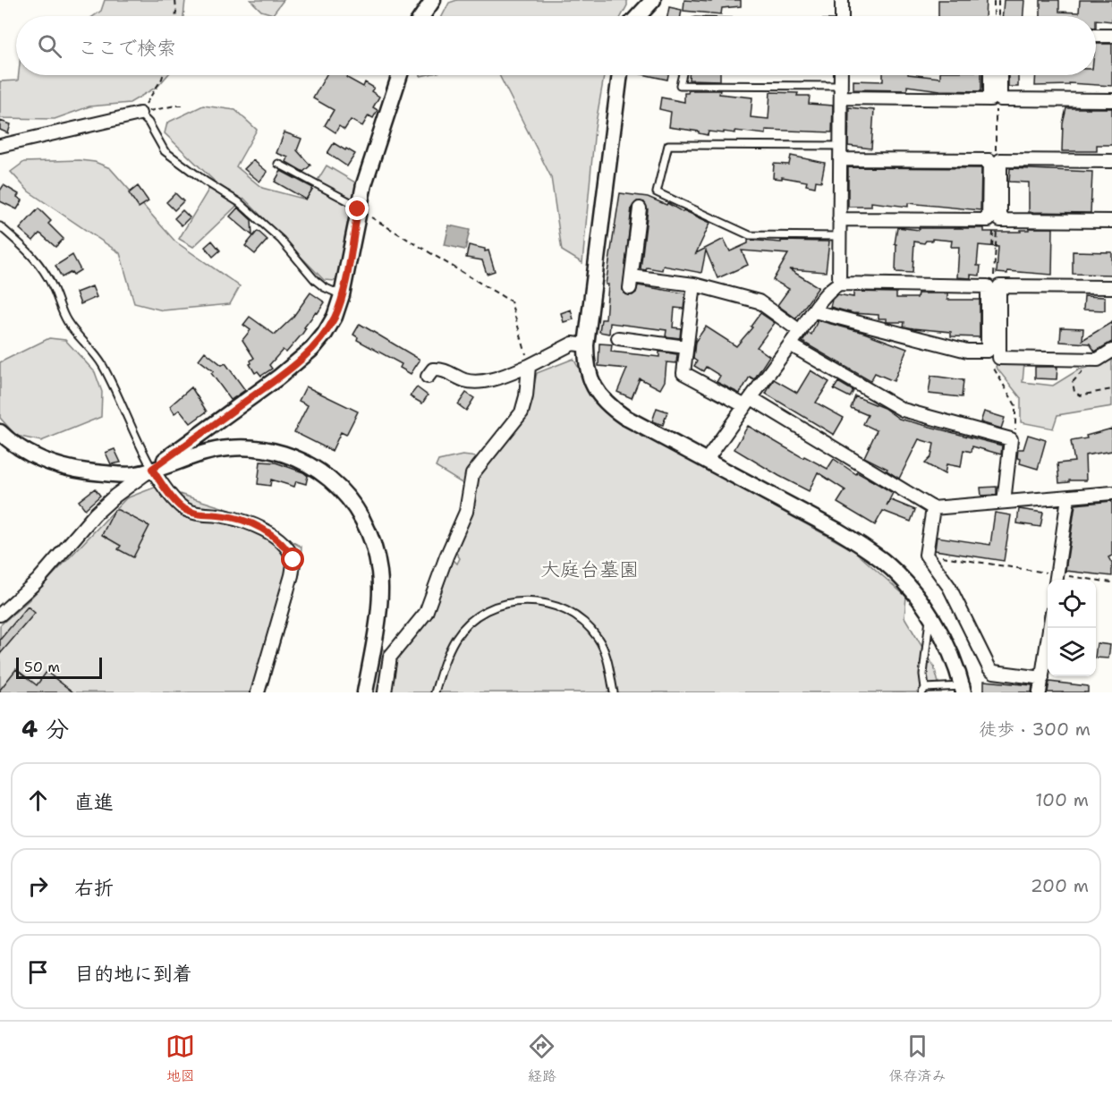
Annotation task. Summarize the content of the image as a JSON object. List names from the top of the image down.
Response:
{
  "parks": ["大庭台墓園"],
  "scale_bar": "50 m",
  "page": {
    "search": "ここで検索",
    "scale": "50 m",
    "heading": ["4 分", "徒歩 · 300 m"],
    "list": [
      ["直進", "100 m"],
      ["右折", "200 m"],
      "目的地に到着"
    ],
    "nav": ["地図", "経路", "保存済み"]
  }
}
